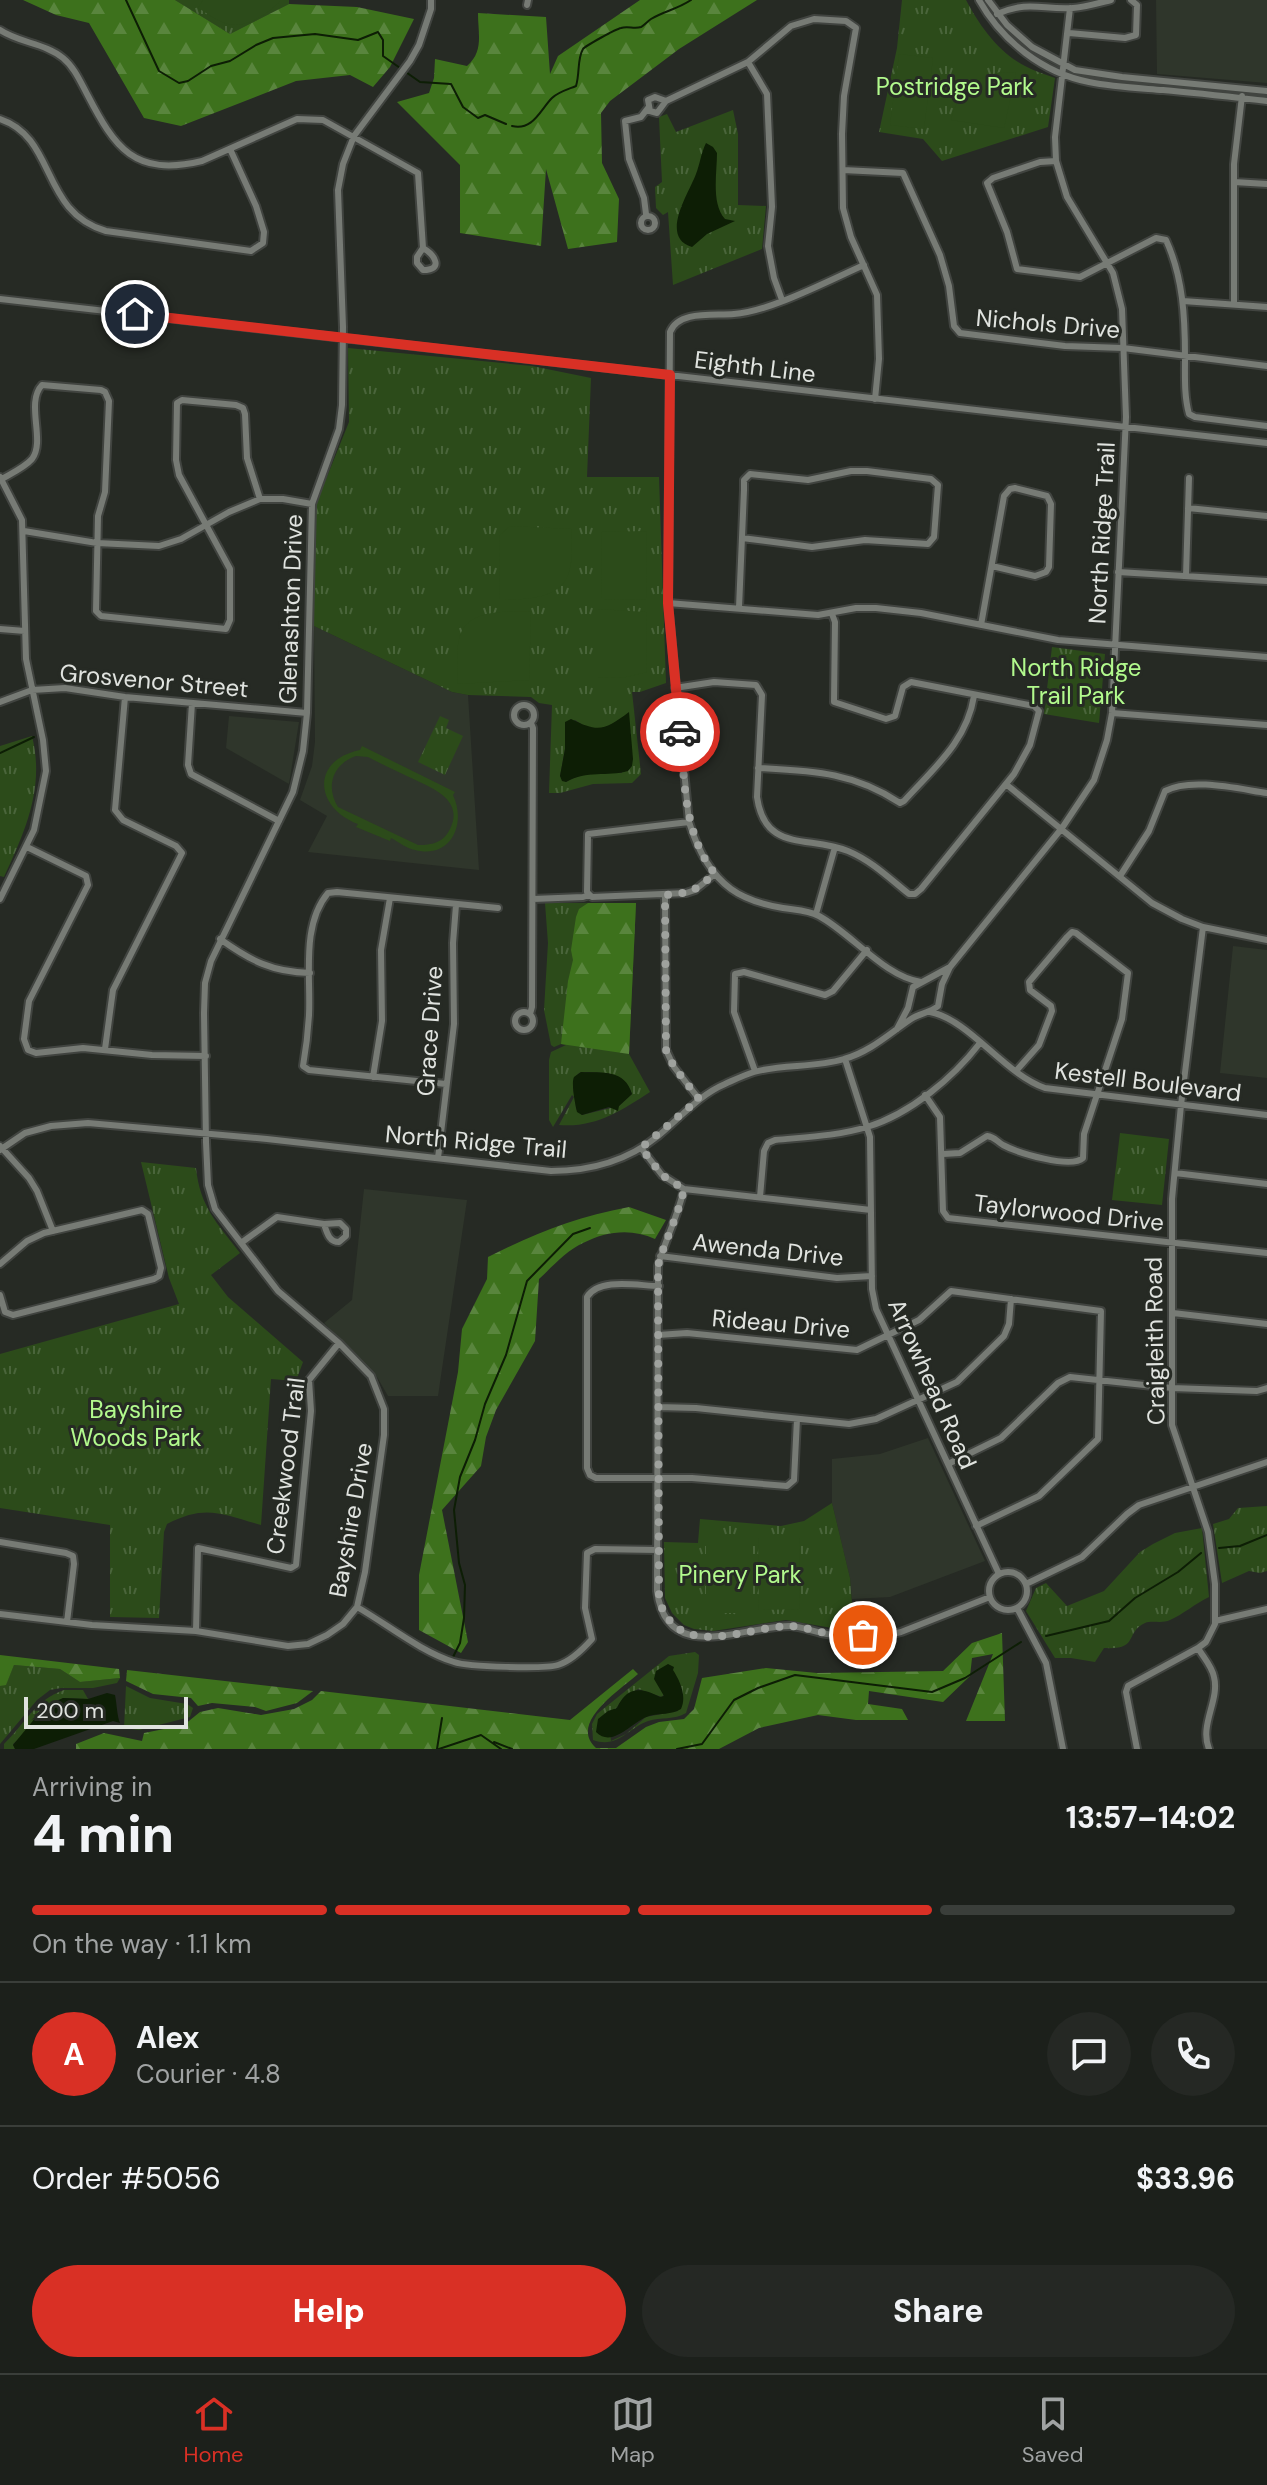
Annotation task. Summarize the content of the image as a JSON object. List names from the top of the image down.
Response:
{
  "streets": {
    "street": [
      "Nichols Drive",
      "Eighth Line",
      "North Ridge Trail",
      "Glenashton Drive",
      "Grosvenor Street",
      "Grace Drive",
      "Kestell Boulevard",
      "Taylorwood Drive",
      "Awenda Drive",
      "Rideau Drive",
      "Craigleith Road",
      "Arrowhead Road",
      "Creekwood Trail",
      "Bayshire Drive"
    ]
  },
  "crossings": [
    ["Nichols Drive", "North Ridge Trail"],
    ["Eighth Line", "North Ridge Trail"],
    ["Eighth Line", "Glenashton Drive"],
    ["North Ridge Trail", "Glenashton Drive"],
    ["North Ridge Trail", "Grace Drive"],
    ["North Ridge Trail", "Kestell Boulevard"],
    ["North Ridge Trail", "Arrowhead Road"],
    ["North Ridge Trail", "Bayshire Drive"],
    ["Glenashton Drive", "Grosvenor Street"],
    ["Glenashton Drive", "Bayshire Drive"],
    ["Kestell Boulevard", "Craigleith Road"],
    ["Taylorwood Drive", "Craigleith Road"],
    ["Awenda Drive", "Arrowhead Road"],
    ["Rideau Drive", "Arrowhead Road"],
    ["Creekwood Trail", "Bayshire Drive"]
  ],
  "parks": [
    "Postridge Park",
    "North Ridge Trail Park",
    "Bayshire Woods Park",
    "Pinery Park"
  ],
  "scale_bar": "200 m",
  "page": {
    "scale": "200 m",
    "heading": ["4 min", "Arriving in", "13:57–14:02"],
    "panel": [
      "Alex",
      "Courier · 4.8",
      "Order #5056",
      "$33.96"
    ],
    "bar": "On the way · 1.1 km",
    "round": "A",
    "buttons": ["Help", "Share"],
    "tabs": ["Home", "Map", "Saved"]
  }
}
